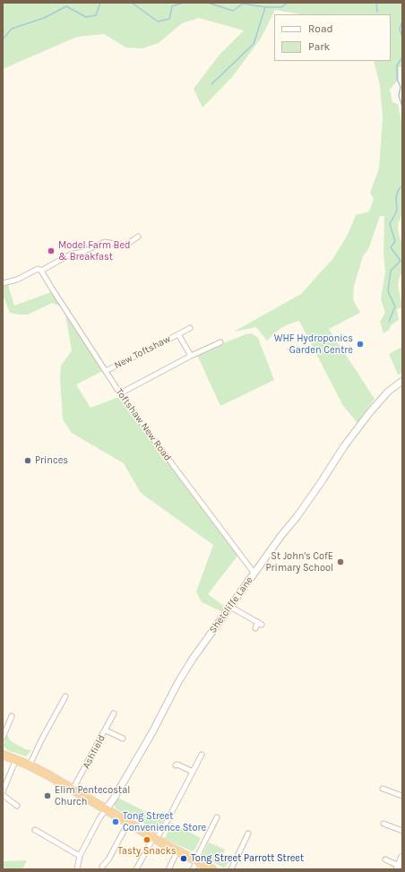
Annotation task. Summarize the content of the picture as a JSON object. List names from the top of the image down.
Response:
{
  "streets": {
    "street": [
      "New Toftshaw",
      "Toftshaw New Road",
      "Shetcliffe Lane",
      "Ashfield"
    ]
  },
  "crossings": [
    ["New Toftshaw", "Toftshaw New Road"],
    ["Toftshaw New Road", "Shetcliffe Lane"]
  ],
  "places": [
    "Model Farm Bed & Breakfast",
    "WHF Hydroponics Garden Centre",
    "Princes",
    "St John's CofE Primary School",
    "Elim Pentecostal Church",
    "Tong Street Convenience Store",
    "Tasty Snacks",
    "Tong Street Parrott Street"
  ],
  "legend": ["Road", "Park"]
}
